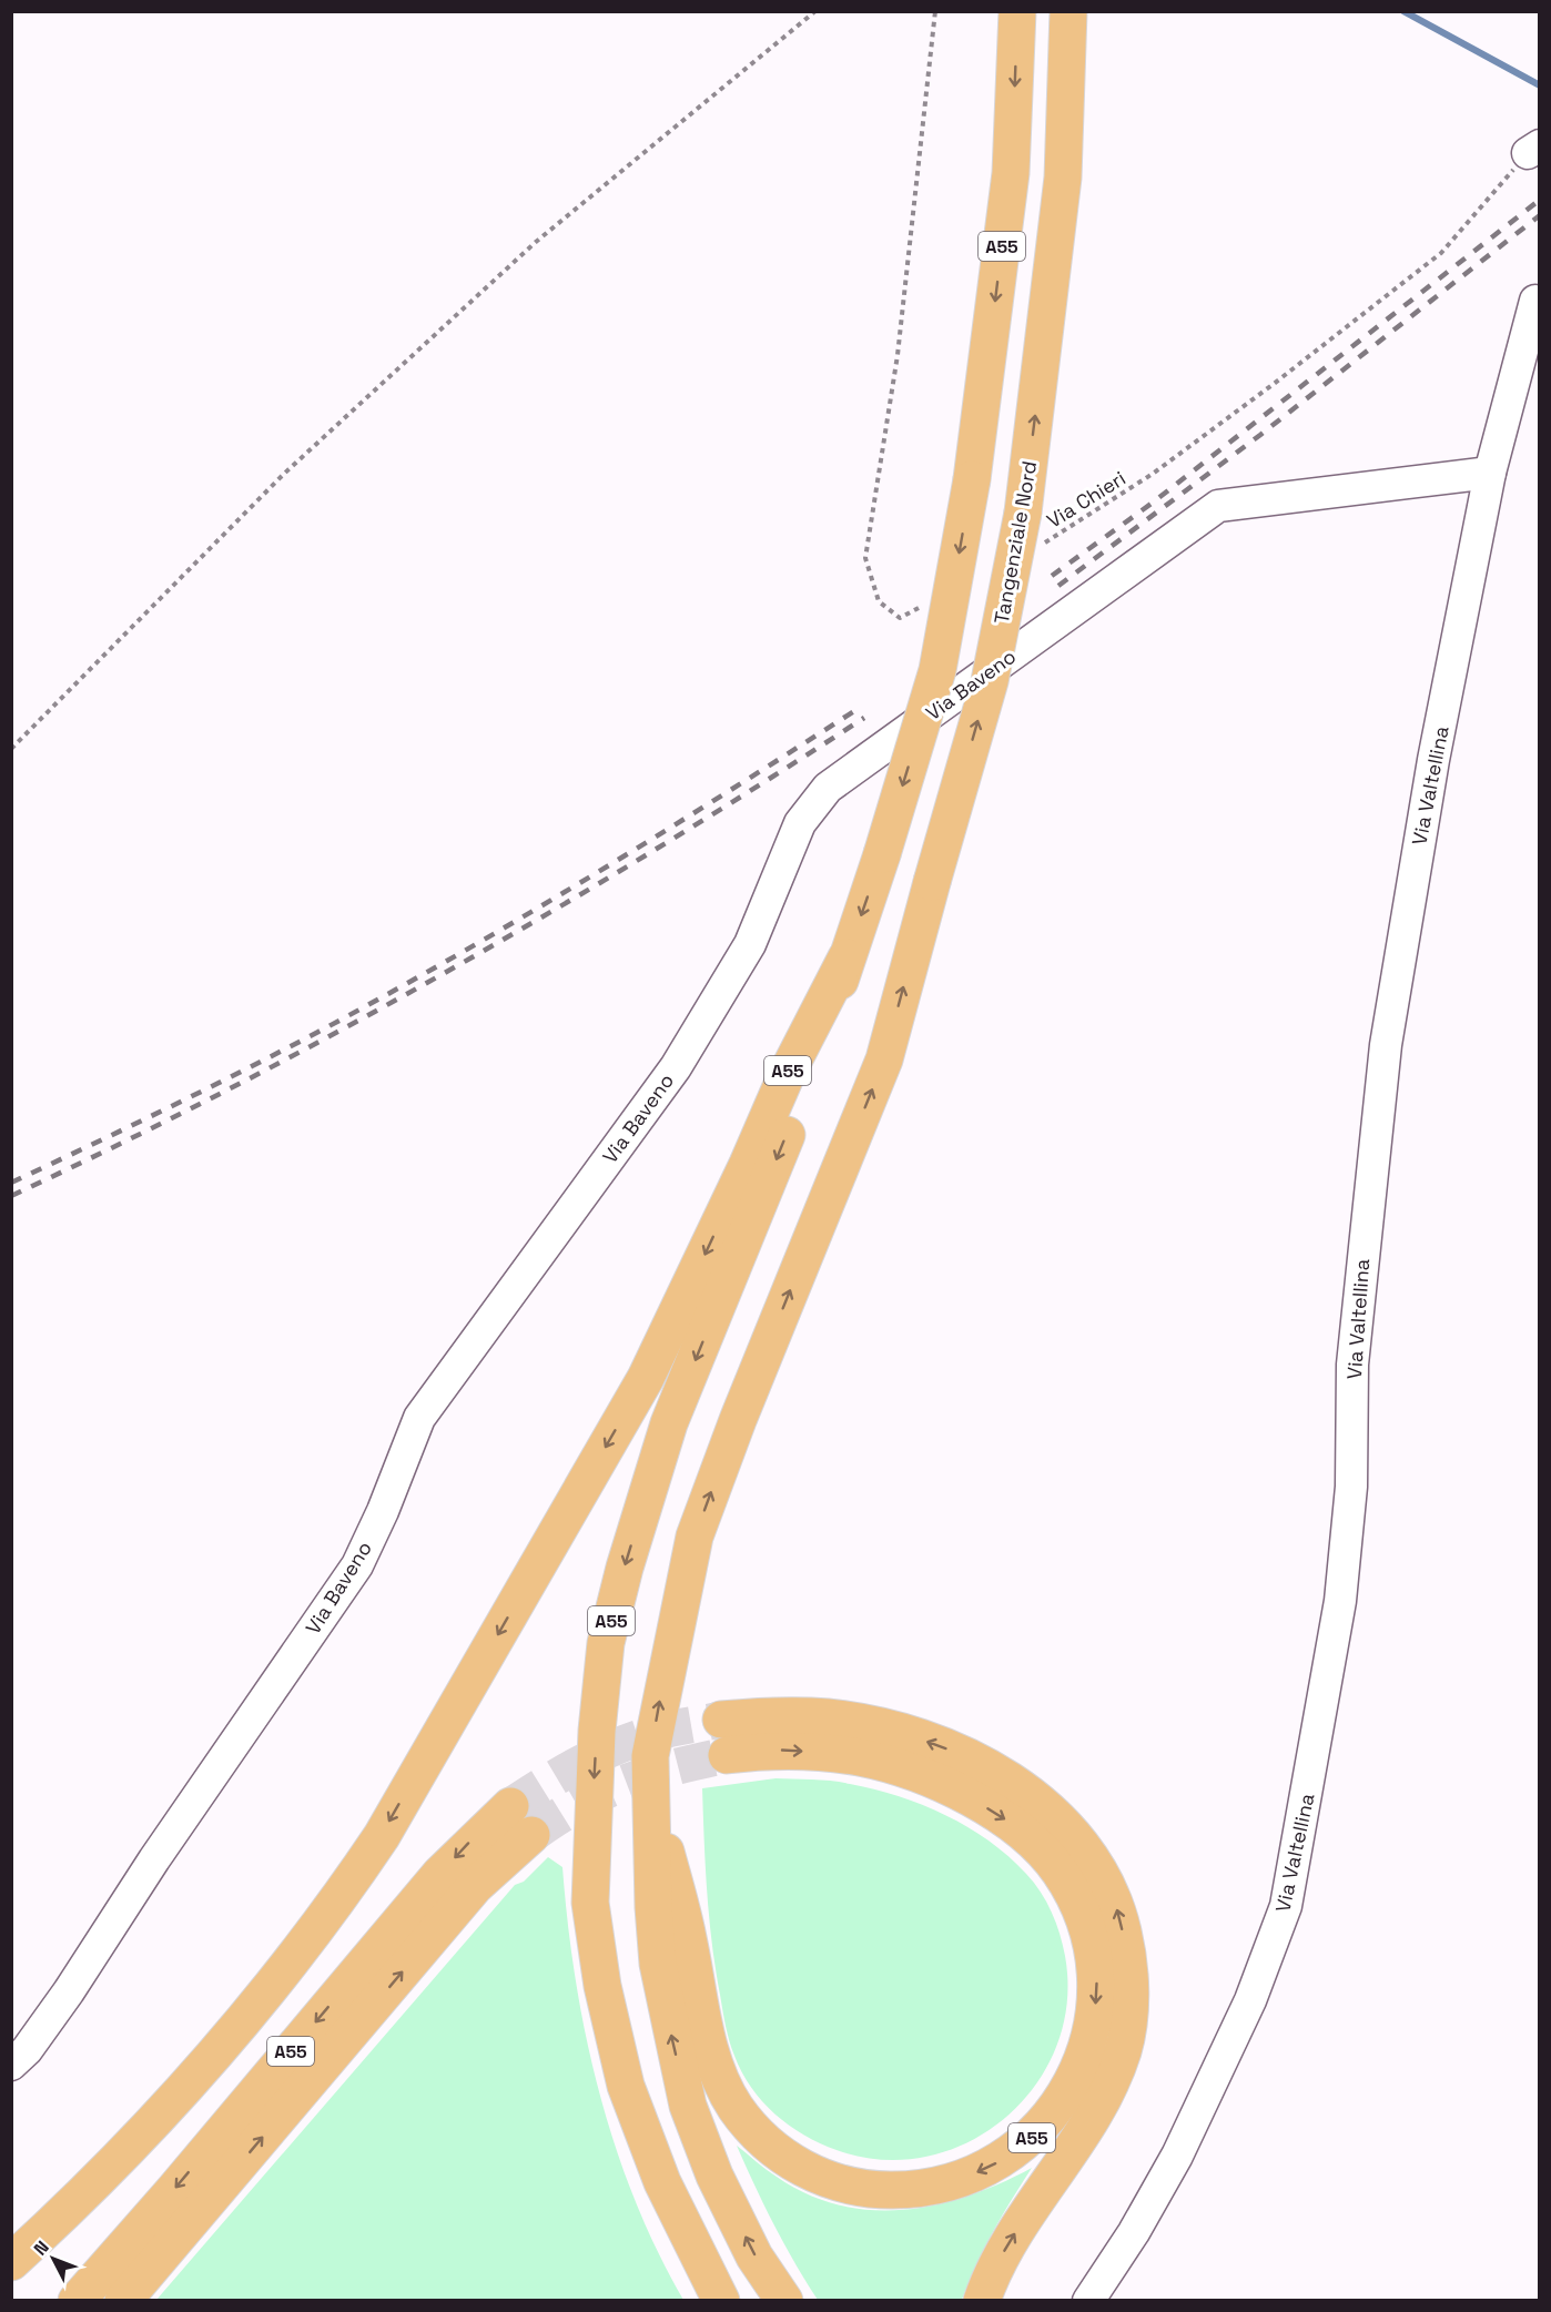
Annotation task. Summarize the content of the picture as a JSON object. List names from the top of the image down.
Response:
{
  "streets": {
    "highway": ["A55", "Tangenziale Nord"],
    "street": ["Via Baveno", "Via Valtellina"],
    "path": ["Via Chieri"]
  },
  "crossings": [
    ["A55", "Tangenziale Nord"],
    ["Via Baveno", "Via Valtellina"]
  ],
  "north": "top left"
}
